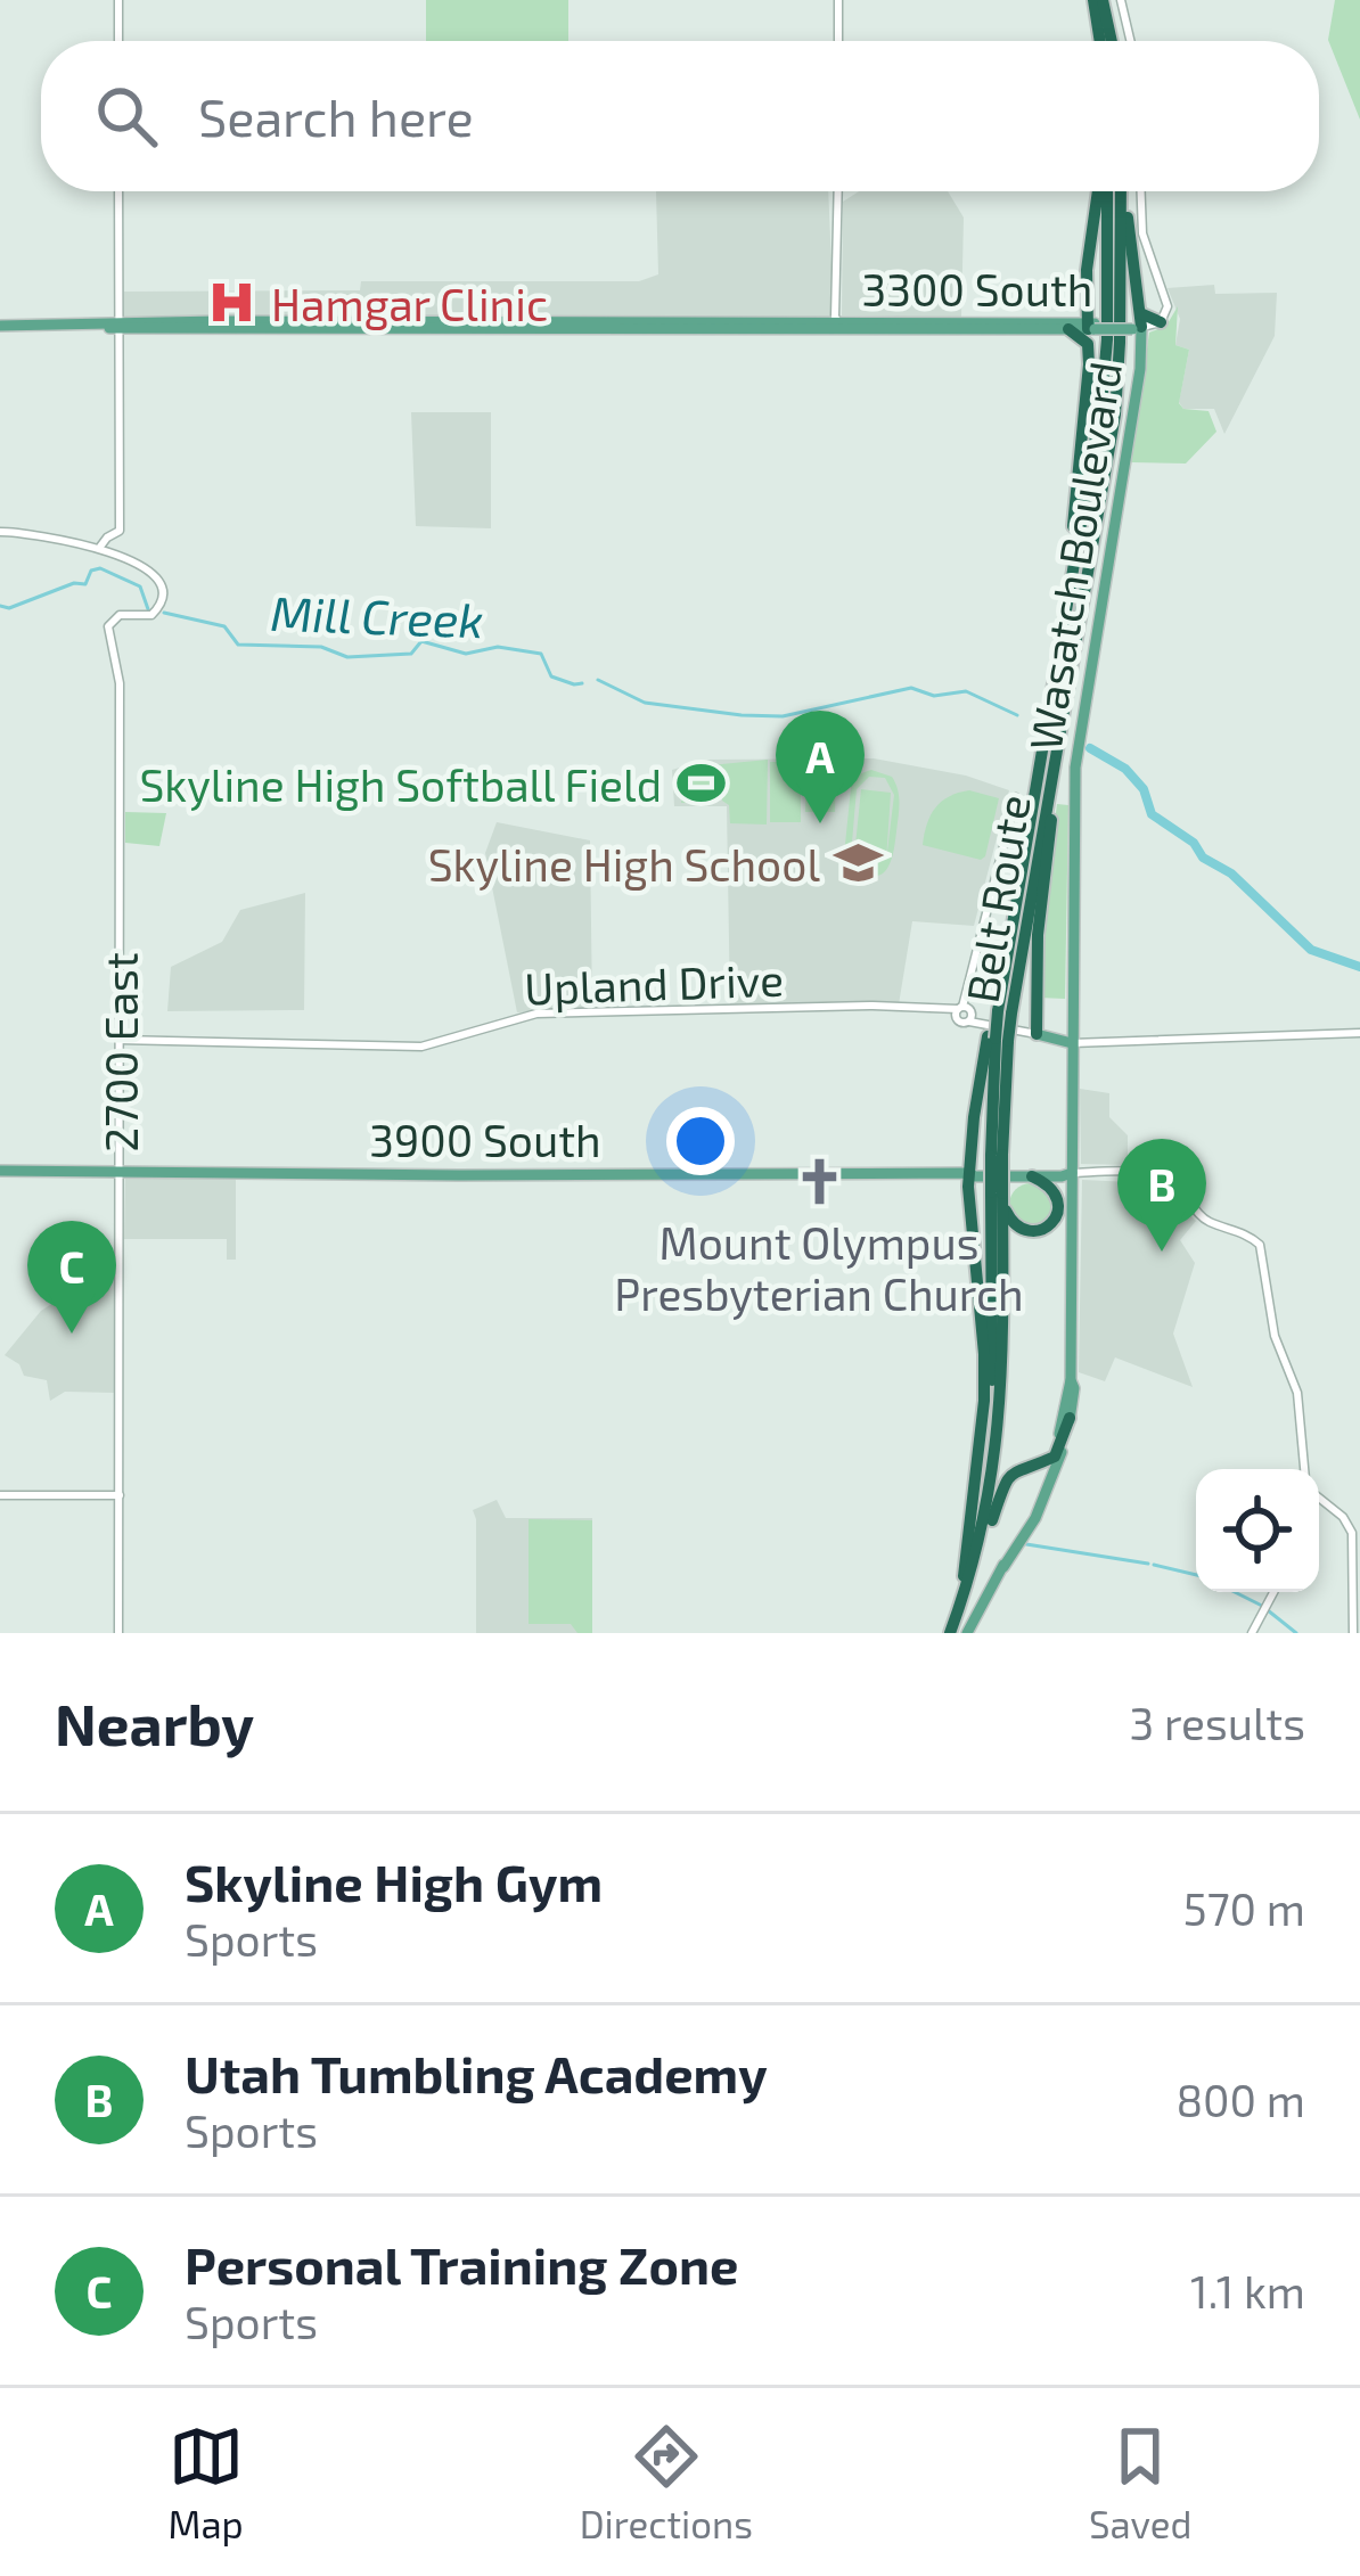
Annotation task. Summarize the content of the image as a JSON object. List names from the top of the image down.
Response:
{
  "streets": {
    "highway": ["Belt Route"],
    "main road": [
      "3300 South",
      "Wasatch Boulevard",
      "Upland Drive",
      "3900 South"
    ],
    "street": ["2700 East"]
  },
  "crossings": [
    ["3300 South", "Wasatch Boulevard"],
    ["Wasatch Boulevard", "Upland Drive"],
    ["Wasatch Boulevard", "3900 South"],
    ["Belt Route", "Upland Drive"],
    ["Upland Drive", "2700 East"],
    ["2700 East", "3900 South"]
  ],
  "water": ["Mill Creek"],
  "places": {
    "hospital": ["Hamgar Clinic"],
    "sports": ["Skyline High Softball Field"],
    "school or university": ["Skyline High School"],
    "church": ["Mount Olympus Presbyterian Church"]
  },
  "page": {
    "search": "Search here",
    "pins": ["A", "B", "C"],
    "heading": ["Nearby", "3 results"],
    "list": [
      {
        "mark": "A",
        "name": "Skyline High Gym",
        "note": "Sports",
        "value": "570 m"
      },
      {
        "mark": "B",
        "name": "Utah Tumbling Academy",
        "note": "Sports",
        "value": "800 m"
      },
      {
        "mark": "C",
        "name": "Personal Training Zone",
        "note": "Sports",
        "value": "1.1 km"
      }
    ],
    "nav": ["Map", "Directions", "Saved"]
  }
}
